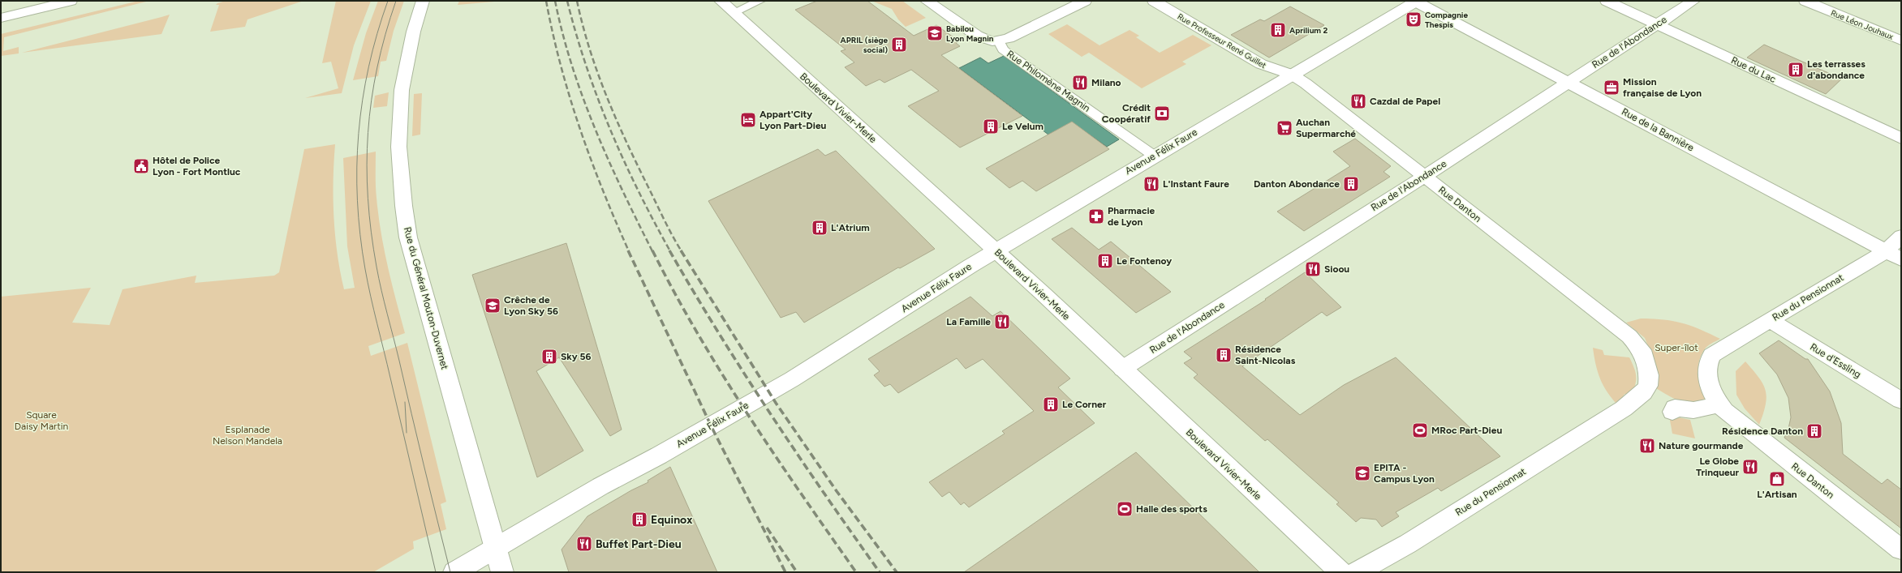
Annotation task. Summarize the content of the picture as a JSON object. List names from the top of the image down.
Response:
{
  "streets": {
    "street": [
      "Rue Léon Jouhaux",
      "Rue Professeur René Guillet",
      "Rue de l'Abondance",
      "Rue du Lac",
      "Rue Philomène Magnin",
      "Boulevard Vivier-Merle",
      "Rue de la Bannière",
      "Avenue Félix Faure",
      "Rue Danton",
      "Rue du Pensionnat",
      "Rue du Général Mouton-Duvernet",
      "Rue d'Essling"
    ]
  },
  "crossings": [
    ["Rue Professeur René Guillet", "Avenue Félix Faure"],
    ["Rue Professeur René Guillet", "Rue Danton"],
    ["Rue de l'Abondance", "Rue du Lac"],
    ["Rue de l'Abondance", "Boulevard Vivier-Merle"],
    ["Rue de l'Abondance", "Rue de la Bannière"],
    ["Rue de l'Abondance", "Rue Danton"],
    ["Rue Philomène Magnin", "Avenue Félix Faure"],
    ["Boulevard Vivier-Merle", "Avenue Félix Faure"],
    ["Rue de la Bannière", "Avenue Félix Faure"],
    ["Rue de la Bannière", "Rue du Pensionnat"],
    ["Avenue Félix Faure", "Rue Danton"],
    ["Avenue Félix Faure", "Rue du Général Mouton-Duvernet"],
    ["Rue Danton", "Rue du Pensionnat"],
    ["Rue du Pensionnat", "Rue d'Essling"]
  ],
  "parks": ["Super-îlot", "Square Daisy Martin", "Esplanade Nelson Mandela"],
  "places": {
    "theatre": ["Compagnie Thespis"],
    "building": [
      "Aprilium 2",
      "APRIL (siège social)",
      "Les terrasses d'abondance",
      "Le Velum",
      "Danton Abondance",
      "L'Atrium",
      "Le Fontenoy",
      "Résidence Saint-Nicolas",
      "Sky 56",
      "Le Corner",
      "Résidence Danton",
      "Equinox"
    ],
    "school or university": ["Babilou Lyon Magnin", "Crêche de Lyon Sky 56", "EPITA - Campus Lyon"],
    "restaurant": [
      "Milano",
      "Cazdal de Papel",
      "L'Instant Faure",
      "Sioou",
      "La Famille",
      "Nature gourmande",
      "Le Globe Trinqueur",
      "Buffet Part-Dieu"
    ],
    "office": ["Mission française de Lyon"],
    "bank": ["Crédit Coopératif"],
    "hotel": ["Appart'City Lyon Part-Dieu"],
    "supermarket": ["Auchan Supermarché"],
    "public building": ["Hôtel de Police Lyon - Fort Montluc"],
    "pharmacy": ["Pharmacie de Lyon"],
    "sports": ["MRoc Part-Dieu", "Halle des sports"],
    "shop": ["L'Artisan"]
  }
}
